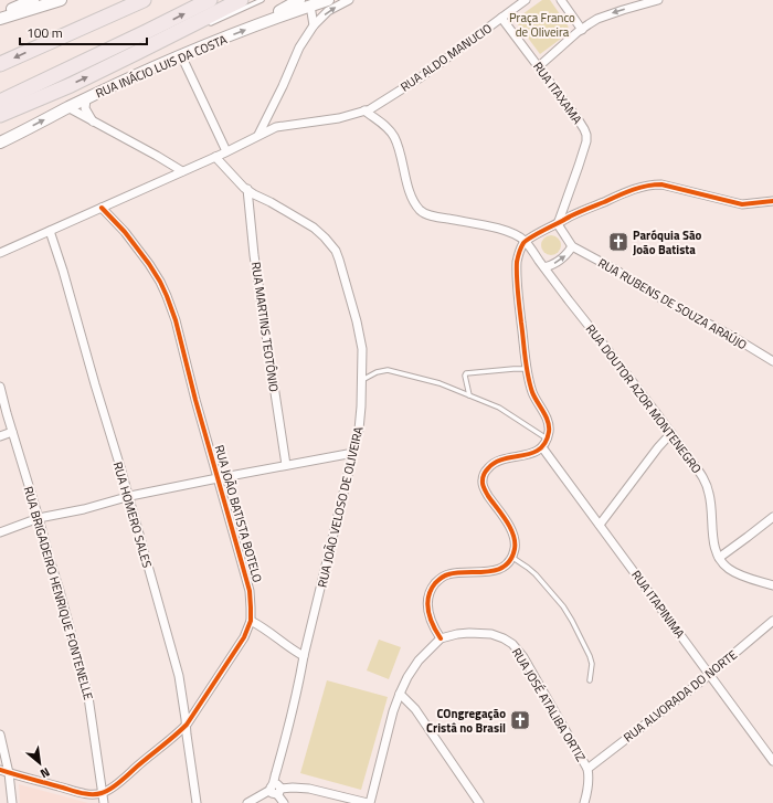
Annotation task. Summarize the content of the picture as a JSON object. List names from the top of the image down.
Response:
{
  "streets": {
    "main road": ["RUA INÁCIO LUIS DA COSTA"],
    "street": [
      "RUA ALDO MANUCIO",
      "RUA ITAXAMA",
      "RUA RUBENS DE SOUZA ARAÚJO",
      "RUA MARTINS TEOTÔNIO",
      "RUA DOUTOR AZOR MONTENEGRO",
      "RUA JOÃO VELOSO DE OLIVEIRA",
      "RUA JOÃO BATISTA BOTELO",
      "RUA HOMERO SALES",
      "RUA BRIGADEIRO HENRIQUE FONTENELLE",
      "RUA ITAPINIMA",
      "RUA ALVORADA DO NORTE",
      "RUA JOSÉ ATALIBA ORTIZ"
    ]
  },
  "crossings": [
    ["RUA ALDO MANUCIO", "RUA ITAXAMA"],
    ["RUA MARTINS TEOTÔNIO", "RUA JOÃO VELOSO DE OLIVEIRA"],
    ["RUA JOÃO BATISTA BOTELO", "RUA HOMERO SALES"],
    ["RUA JOÃO BATISTA BOTELO", "RUA BRIGADEIRO HENRIQUE FONTENELLE"],
    ["RUA ITAPINIMA", "RUA ALVORADA DO NORTE"],
    ["RUA ALVORADA DO NORTE", "RUA JOSÉ ATALIBA ORTIZ"]
  ],
  "one_way": ["RUA INÁCIO LUIS DA COSTA"],
  "parks": ["Praça Franco de Oliveira"],
  "places": {
    "church": ["Paróquia São João Batista", "COngregação Cristâ no Brasil"]
  },
  "scale_bar": "100 m",
  "north": "bottom right"
}
